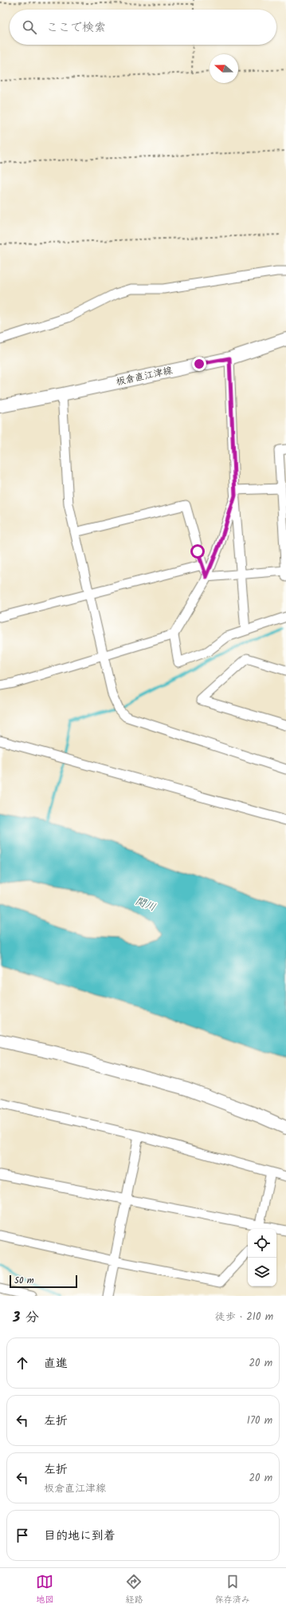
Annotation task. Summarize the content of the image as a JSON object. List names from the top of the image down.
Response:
{
  "streets": {
    "street": ["板倉直江津線"]
  },
  "water": ["関川"],
  "scale_bar": "50 m",
  "north": "left",
  "page": {
    "search": "ここで検索",
    "scale": "50 m",
    "heading": ["3 分", "徒歩 · 210 m"],
    "list": [
      ["直進", "20 m"],
      ["左折", "170 m"],
      ["左折", "板倉直江津線", "20 m"],
      "目的地に到着"
    ],
    "nav": ["地図", "経路", "保存済み"]
  }
}
